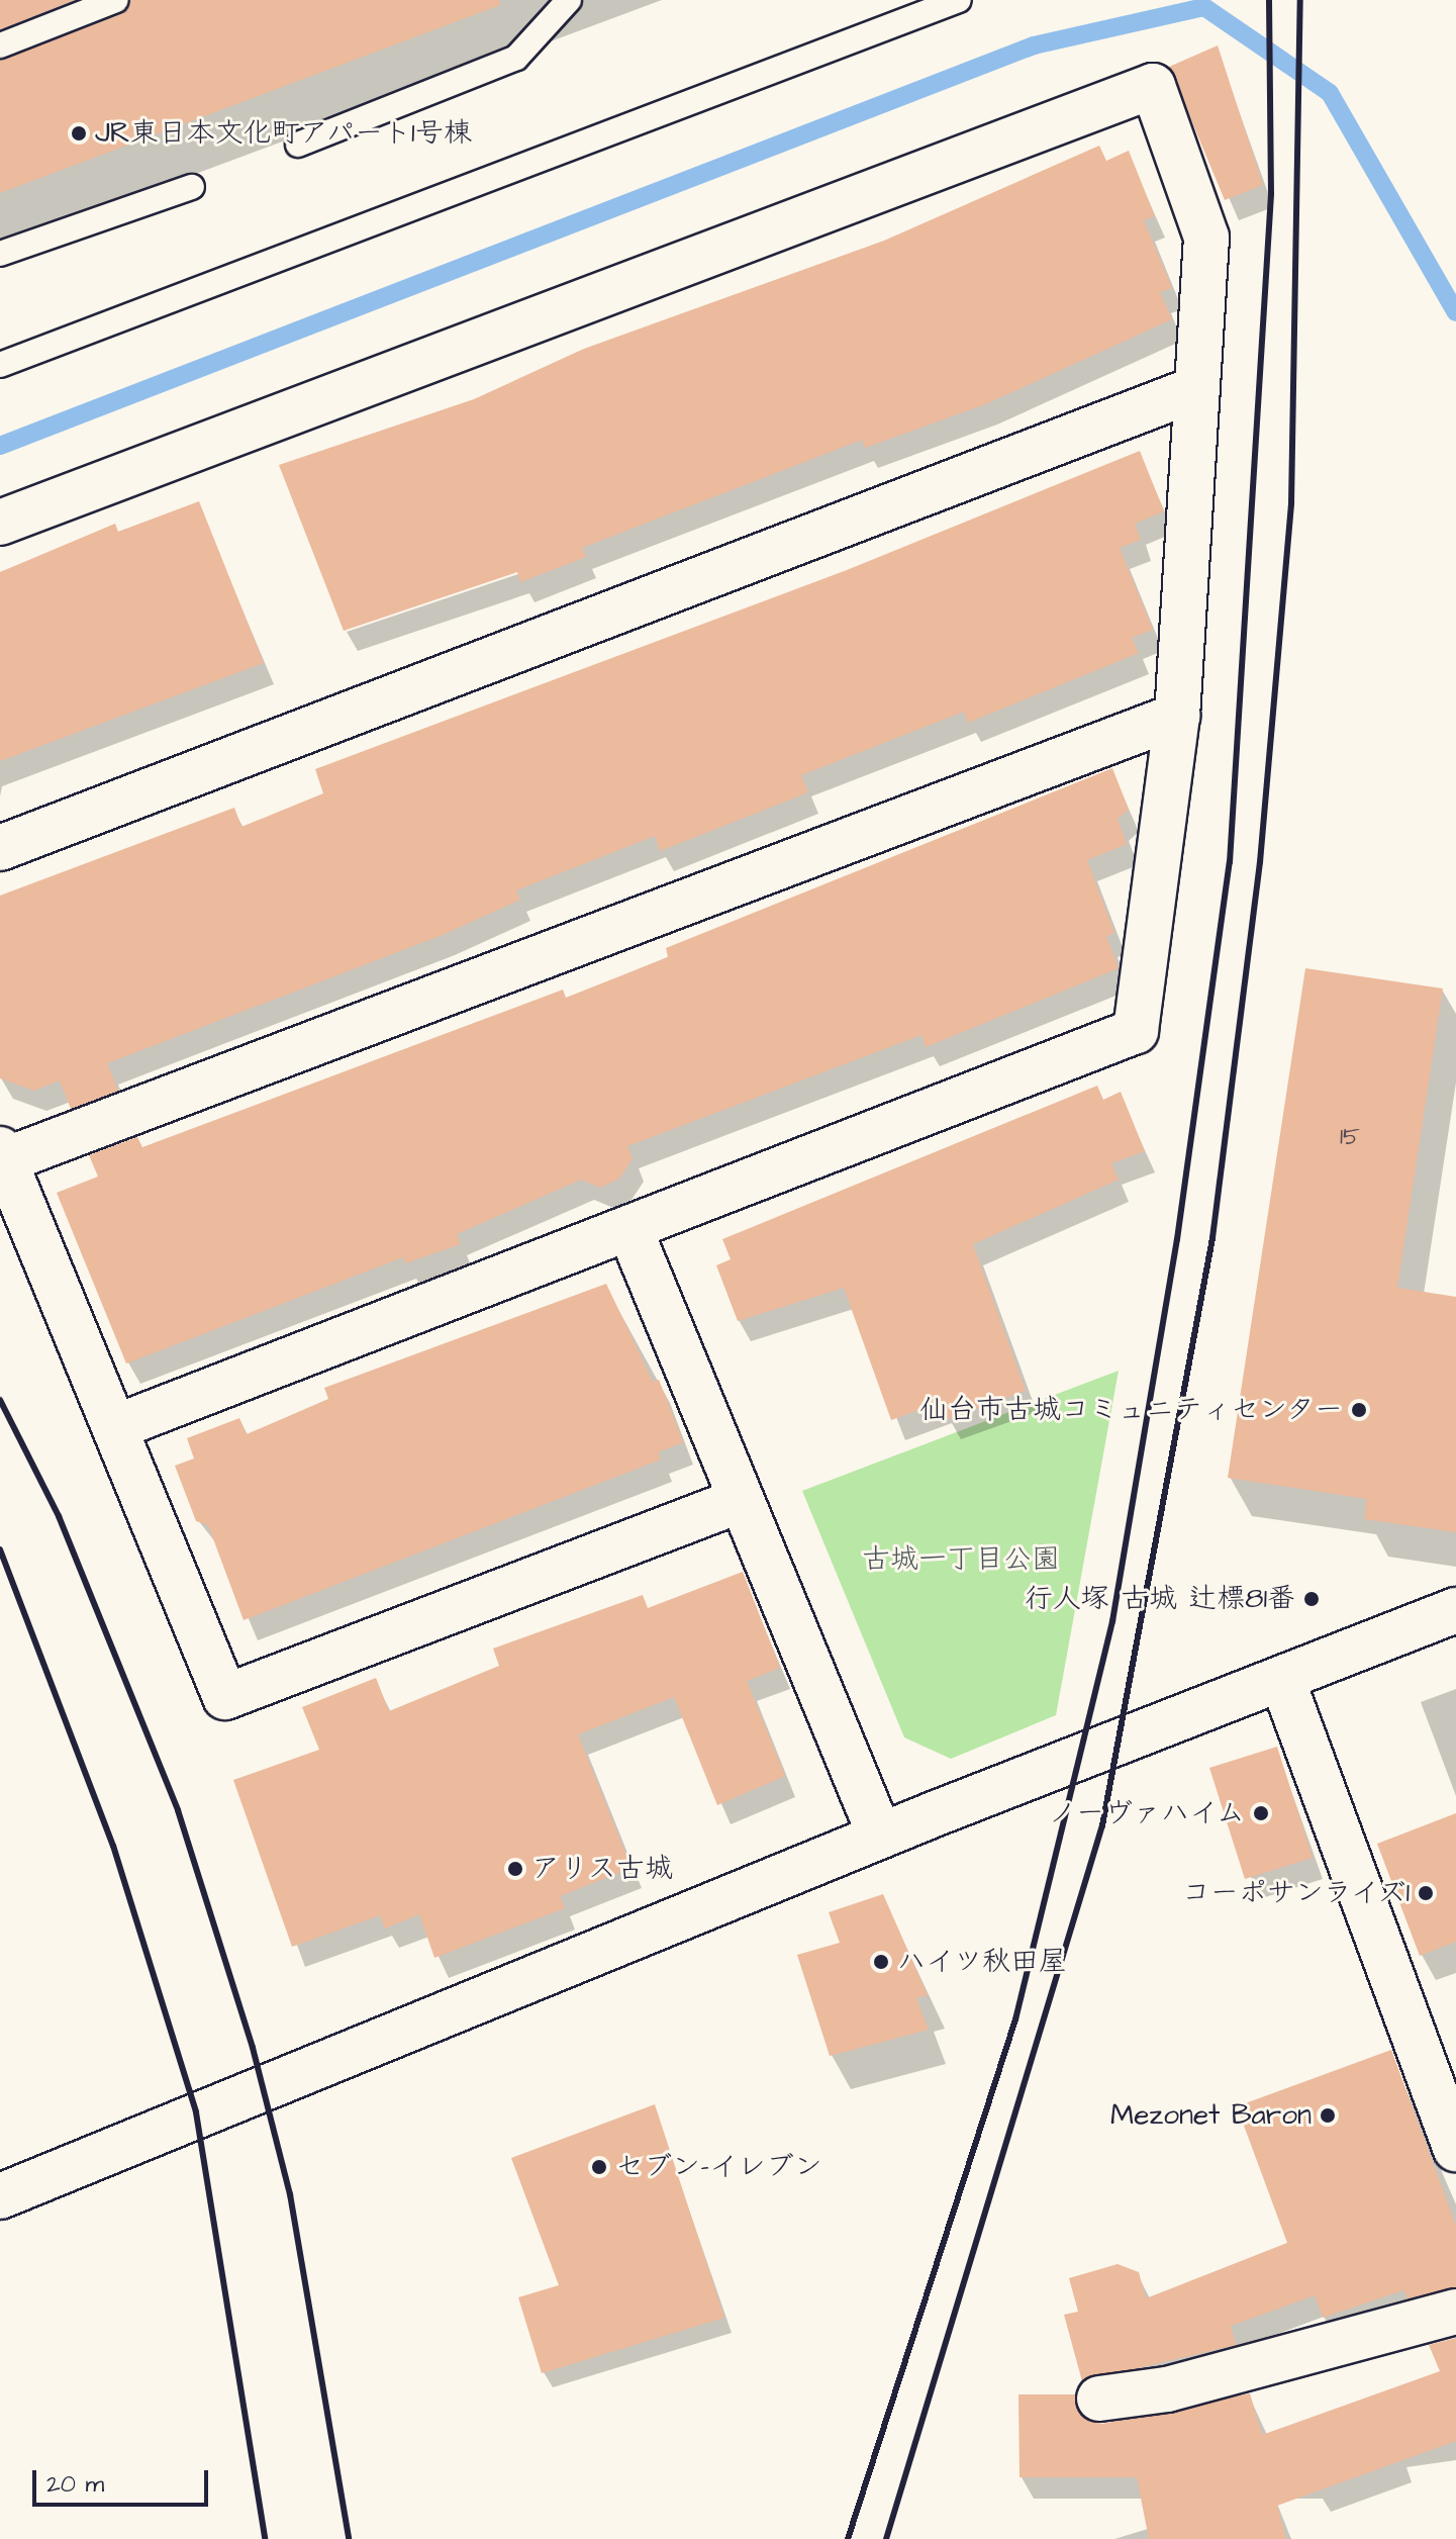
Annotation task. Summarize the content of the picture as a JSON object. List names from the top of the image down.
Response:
{
  "parks": ["古城一丁目公園"],
  "places": [
    "JR東日本文化町アパート1号棟",
    "仙台市古城コミュニティセンター",
    "行人塚 古城 辻標81番",
    "ノーヴァハイム",
    "アリス古城",
    "コーポサンライズ1",
    "ハイツ秋田屋",
    "Mezonet Baron",
    "セブン-イレブン"
  ],
  "house_numbers": ["15"],
  "scale_bar": "20 m"
}
